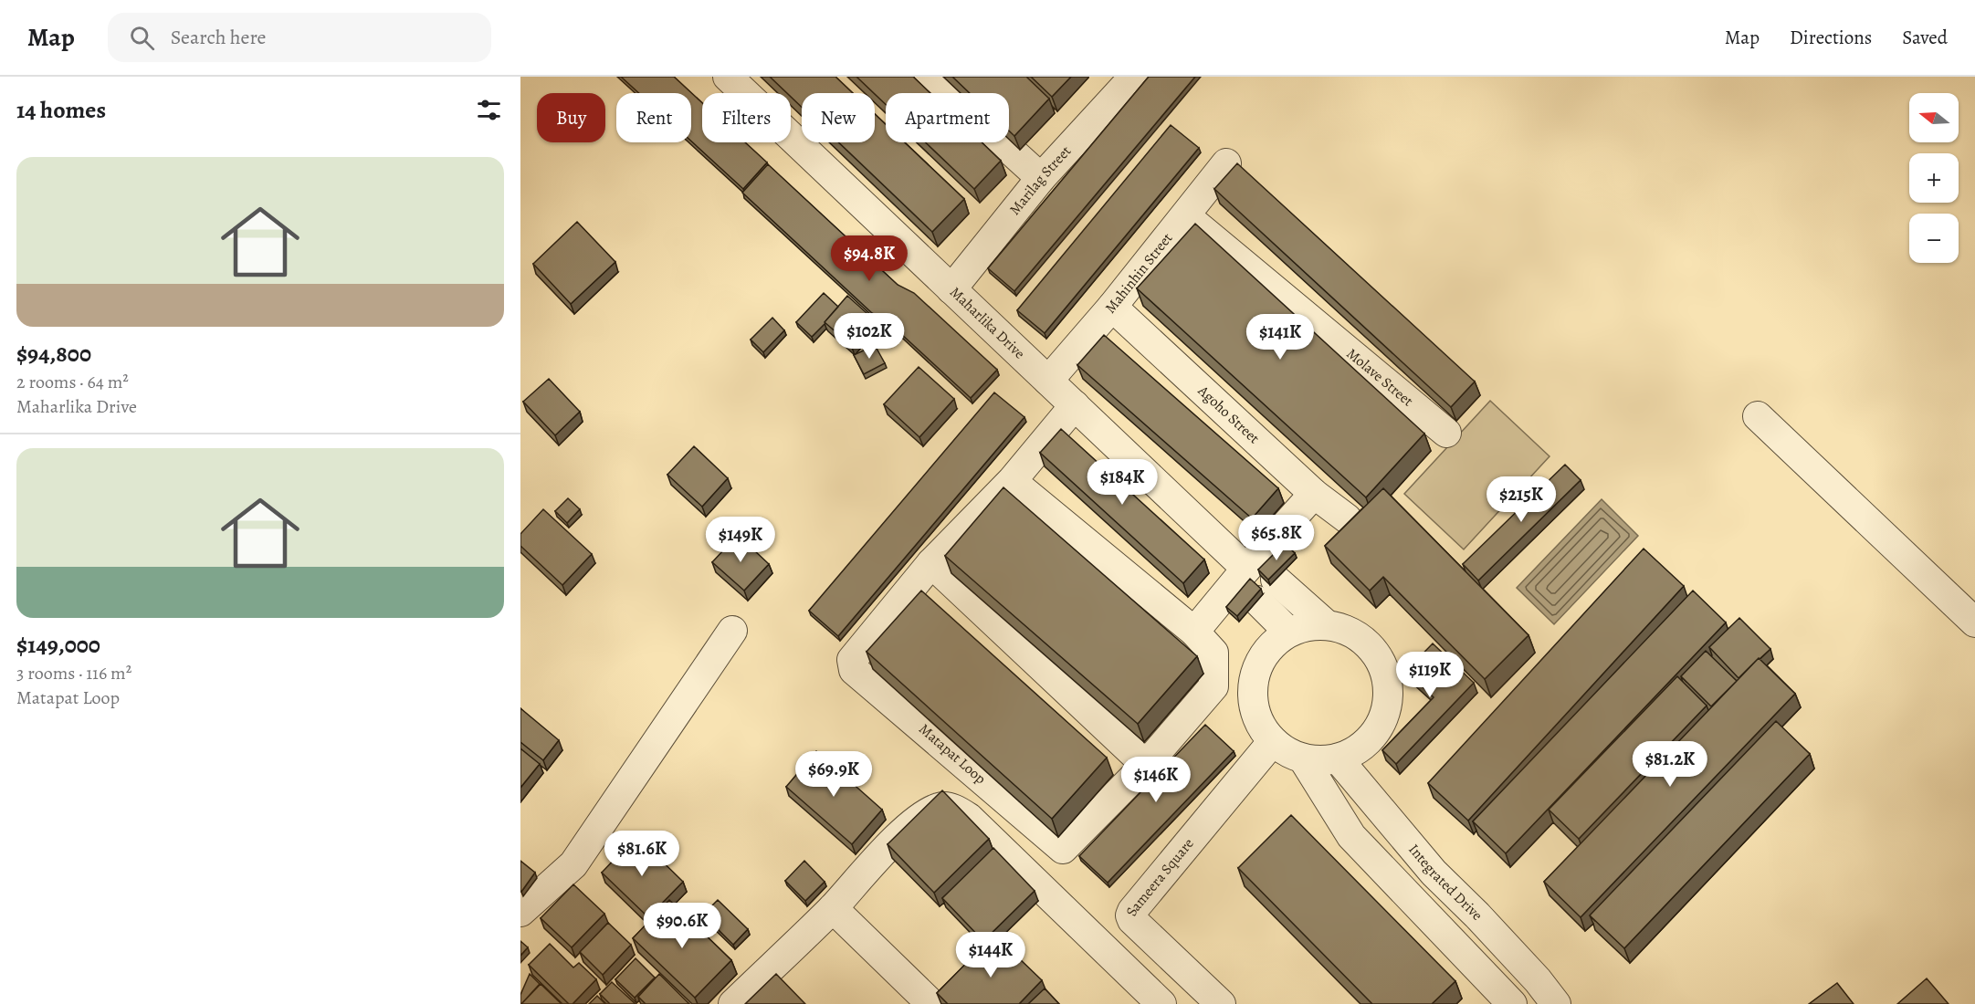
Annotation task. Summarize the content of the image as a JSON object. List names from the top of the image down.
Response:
{
  "streets": {
    "street": [
      "Marilag Street",
      "Mahinhin Street",
      "Maharlika Drive",
      "Molave Street",
      "Agoho Street",
      "Matapat Loop",
      "Sameera Square",
      "Integrated Drive"
    ]
  },
  "crossings": [
    ["Marilag Street", "Maharlika Drive"],
    ["Mahinhin Street", "Maharlika Drive"],
    ["Mahinhin Street", "Molave Street"],
    ["Mahinhin Street", "Agoho Street"],
    ["Maharlika Drive", "Matapat Loop"],
    ["Sameera Square", "Integrated Drive"]
  ],
  "north": "left",
  "page": {
    "header": "Map",
    "search": "Search here",
    "nav": ["Map", "Directions", "Saved"],
    "heading": "14 homes",
    "map_buttons": ["+", "−"],
    "chip": [
      "Buy",
      "Rent",
      "Filters",
      "New",
      "Apartment"
    ],
    "list": [
      {
        "name": "$94,800",
        "note": "2 rooms · 64 m² · Maharlika Drive"
      },
      {
        "name": "$149,000",
        "note": "3 rooms · 116 m² · Matapat Loop"
      }
    ],
    "price": [
      "$94.8K",
      "$102K",
      "$141K",
      "$184K",
      "$215K",
      "$65.8K",
      "$149K",
      "$119K",
      "$81.2K",
      "$69.9K",
      "$146K",
      "$81.6K",
      "$90.6K",
      "$144K"
    ]
  }
}
